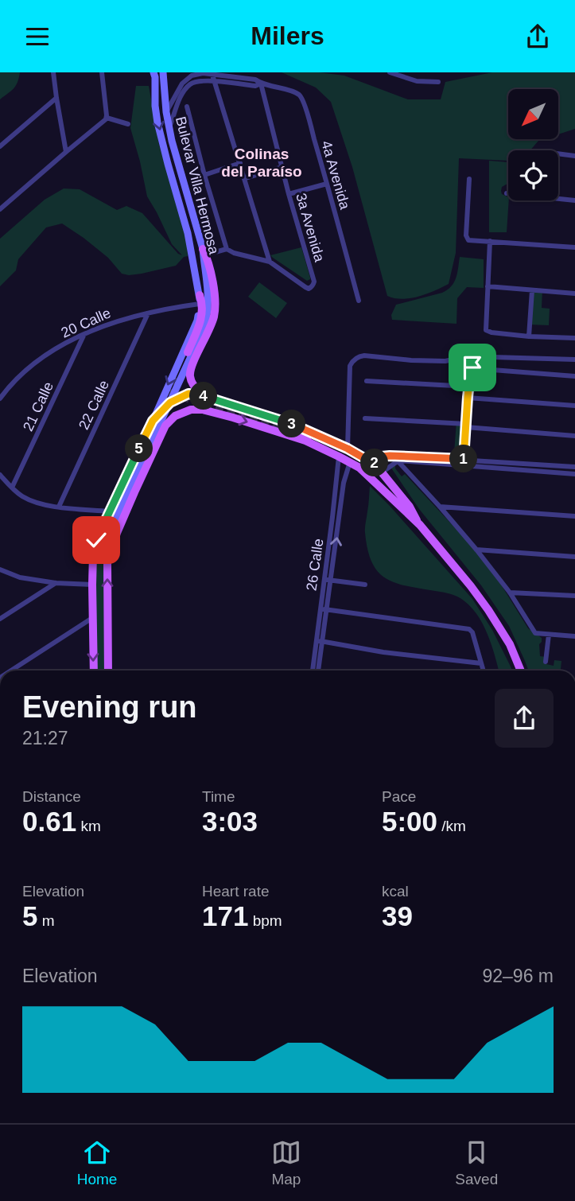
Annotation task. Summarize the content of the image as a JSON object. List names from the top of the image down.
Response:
{
  "streets": {
    "main road": ["Bulevar Villa Hermosa"],
    "street": [
      "4a Avenida",
      "3a Avenida",
      "20 Calle",
      "22 Calle",
      "21 Calle",
      "26 Calle"
    ]
  },
  "crossings": [
    ["4a Avenida", "Bulevar Villa Hermosa"],
    ["4a Avenida", "3a Avenida"],
    ["Bulevar Villa Hermosa", "20 Calle"],
    ["20 Calle", "22 Calle"],
    ["20 Calle", "21 Calle"]
  ],
  "districts": ["Colinas del Paraíso"],
  "north": "bottom left",
  "page": {
    "header": "Milers",
    "pins": [
      "4",
      "3",
      "5",
      "1",
      "2"
    ],
    "heading": ["Evening run", "21:27"],
    "stats": [
      ["Distance", "0.61 km"],
      ["Time", "3:03"],
      ["Pace", "5:00 /km"],
      ["Elevation", "5 m"],
      ["Heart rate", "171 bpm"],
      ["kcal", "39"]
    ],
    "chart": ["Elevation", "92–96 m"],
    "tabs": ["Home", "Map", "Saved"]
  }
}
